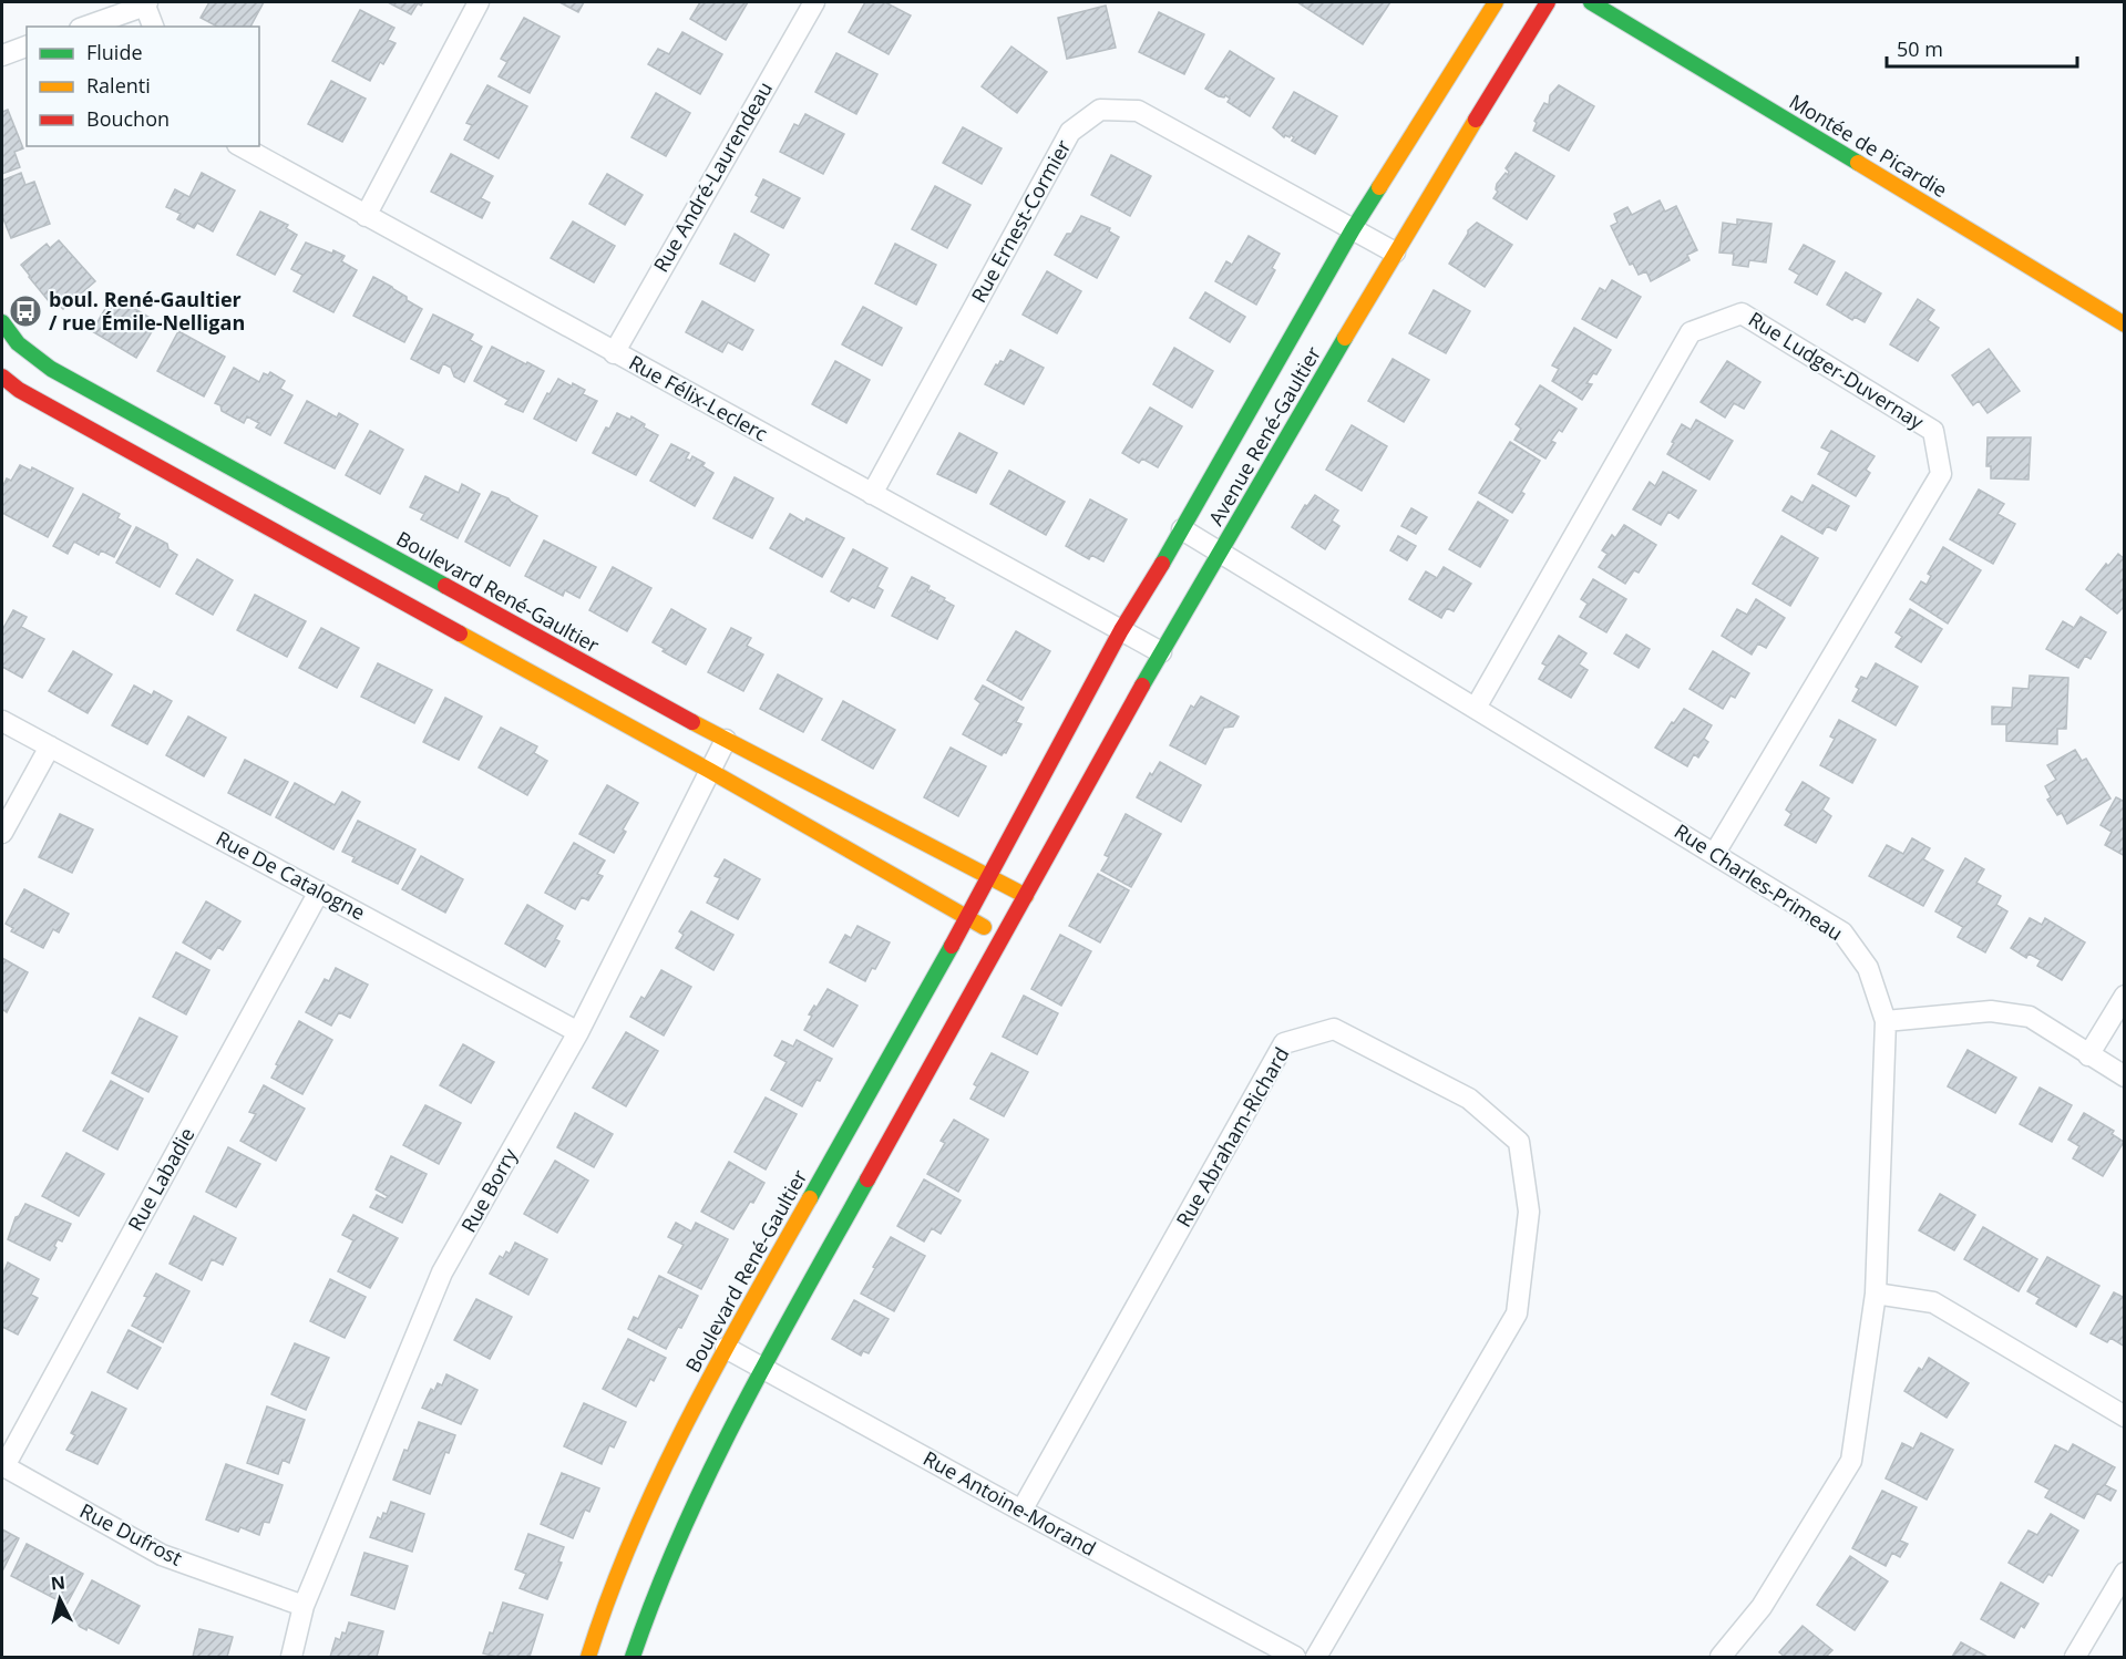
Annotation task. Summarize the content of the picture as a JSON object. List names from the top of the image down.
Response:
{
  "streets": {
    "street": [
      "Montée de Picardie",
      "Rue André-Laurendeau",
      "Rue Ernest-Cormier",
      "Rue Ludger-Duvernay",
      "Rue Félix-Leclerc",
      "Avenue René-Gaultier",
      "Boulevard René-Gaultier",
      "Rue De Catalogne",
      "Rue Charles-Primeau",
      "Rue Abraham-Richard",
      "Rue Labadie",
      "Rue Borry",
      "Rue Antoine-Morand",
      "Rue Dufrost"
    ]
  },
  "crossings": [
    ["Rue André-Laurendeau", "Rue Félix-Leclerc"],
    ["Rue Ernest-Cormier", "Rue Félix-Leclerc"],
    ["Rue Ernest-Cormier", "Avenue René-Gaultier"],
    ["Rue Ludger-Duvernay", "Rue Charles-Primeau"],
    ["Rue Félix-Leclerc", "Avenue René-Gaultier"],
    ["Avenue René-Gaultier", "Boulevard René-Gaultier"],
    ["Avenue René-Gaultier", "Rue Charles-Primeau"],
    ["Boulevard René-Gaultier", "Rue Borry"],
    ["Boulevard René-Gaultier", "Rue Antoine-Morand"],
    ["Rue De Catalogne", "Rue Labadie"],
    ["Rue De Catalogne", "Rue Borry"],
    ["Rue Abraham-Richard", "Rue Antoine-Morand"],
    ["Rue Labadie", "Rue Dufrost"],
    ["Rue Borry", "Rue Dufrost"]
  ],
  "places": {
    "bus stop": ["boul. René-Gaultier / rue Émile-Nelligan"]
  },
  "legend": ["Fluide", "Ralenti", "Bouchon"],
  "scale_bar": "50 m",
  "north": "top"
}
